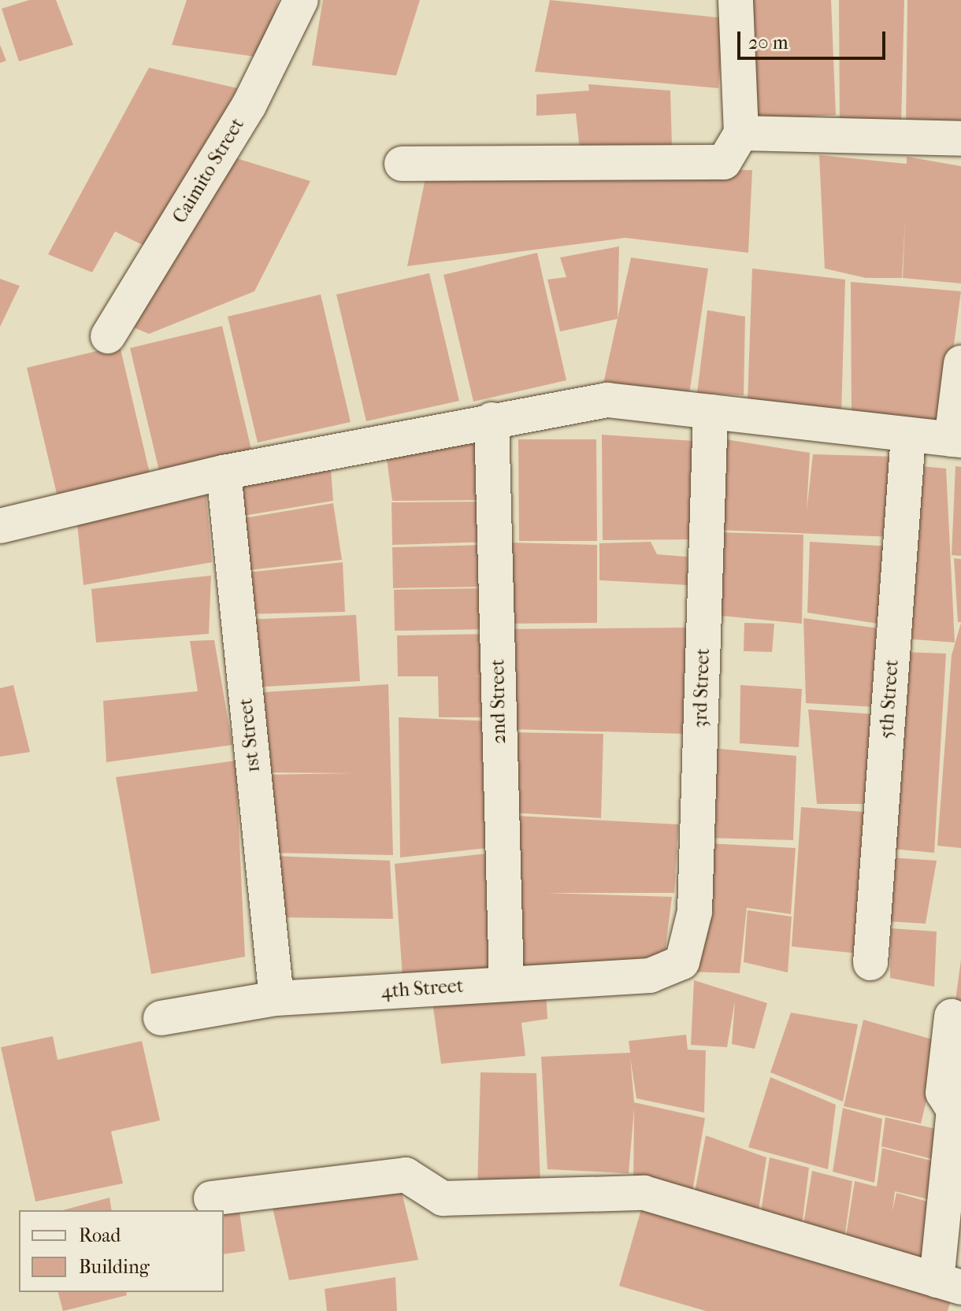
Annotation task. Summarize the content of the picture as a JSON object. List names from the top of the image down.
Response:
{
  "streets": {
    "street": [
      "Caimito Street",
      "3rd Street",
      "5th Street",
      "2nd Street",
      "1st Street",
      "4th Street"
    ]
  },
  "crossings": [
    ["3rd Street", "4th Street"],
    ["2nd Street", "4th Street"],
    ["1st Street", "4th Street"]
  ],
  "legend": ["Road", "Building"],
  "scale_bar": "20 m"
}
